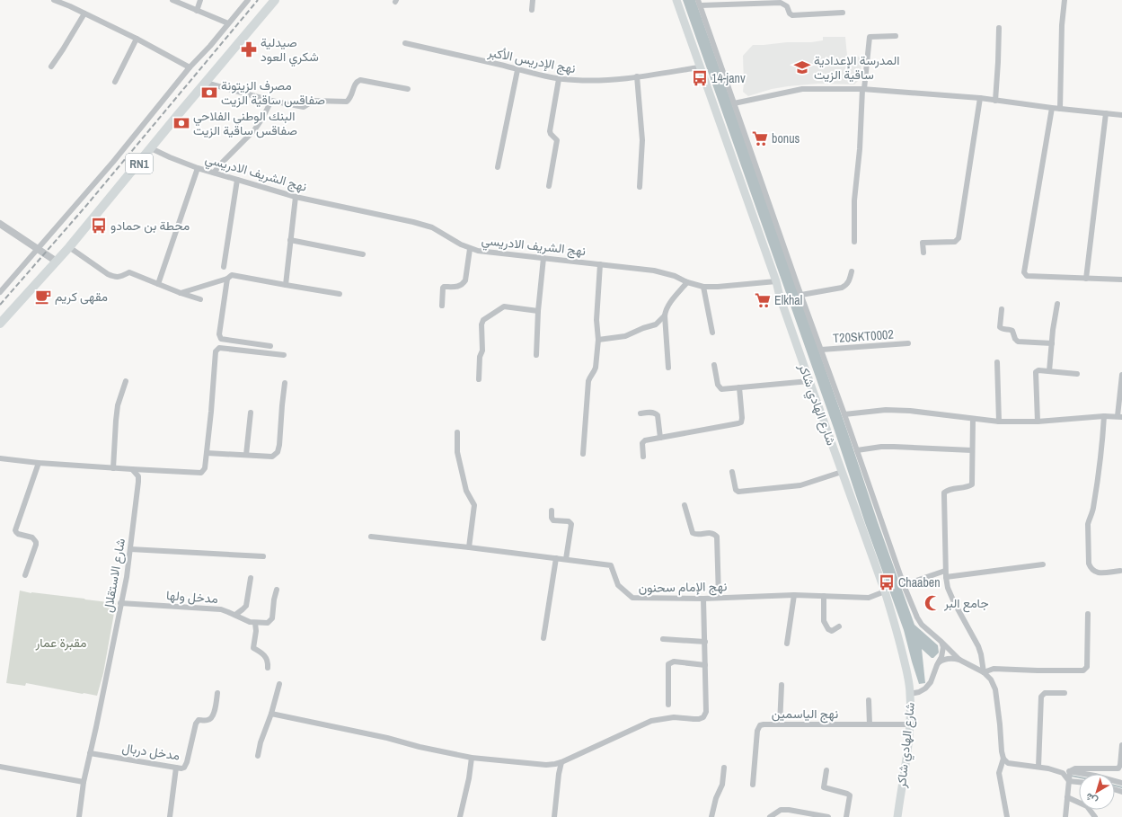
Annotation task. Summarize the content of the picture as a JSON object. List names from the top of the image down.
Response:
{
  "streets": {
    "main road": ["RN1", "شارع الهادي شاكر"],
    "street": [
      "نهج الإدريس الأكبر",
      "نهج الشريف الادريسي",
      "T20SKT0002",
      "شارع الاستقلال",
      "نهج الإمام سحنون",
      "مدخل ولها",
      "نهج الياسمين",
      "مدخل دربال"
    ]
  },
  "crossings": [
    ["نهج الإدريس الأكبر", "شارع الهادي شاكر"],
    ["RN1", "نهج الشريف الادريسي"],
    ["نهج الشريف الادريسي", "شارع الهادي شاكر"],
    ["شارع الهادي شاكر", "نهج الإمام سحنون"],
    ["شارع الهادي شاكر", "نهج الياسمين"],
    ["شارع الاستقلال", "مدخل ولها"],
    ["شارع الاستقلال", "مدخل دربال"]
  ],
  "parks": ["مقبرة عمار"],
  "places": {
    "pharmacy": ["صيدلية شكري العود"],
    "school or university": ["المدرسة الإعدادية ساقية الزيت"],
    "bus stop": ["14-janv", "محطة بن حمادو", "Chaaben"],
    "bank": ["مصرف الزيتونة صفاقس ساقية الزيت", "البنك الوطني الفلاحي صفاقس ساقية الزيت"],
    "supermarket": ["bonus", "Elkhal"],
    "cafe": ["مقهى كريم"],
    "mosque": ["جامع البر"]
  },
  "north": "bottom left"
}
